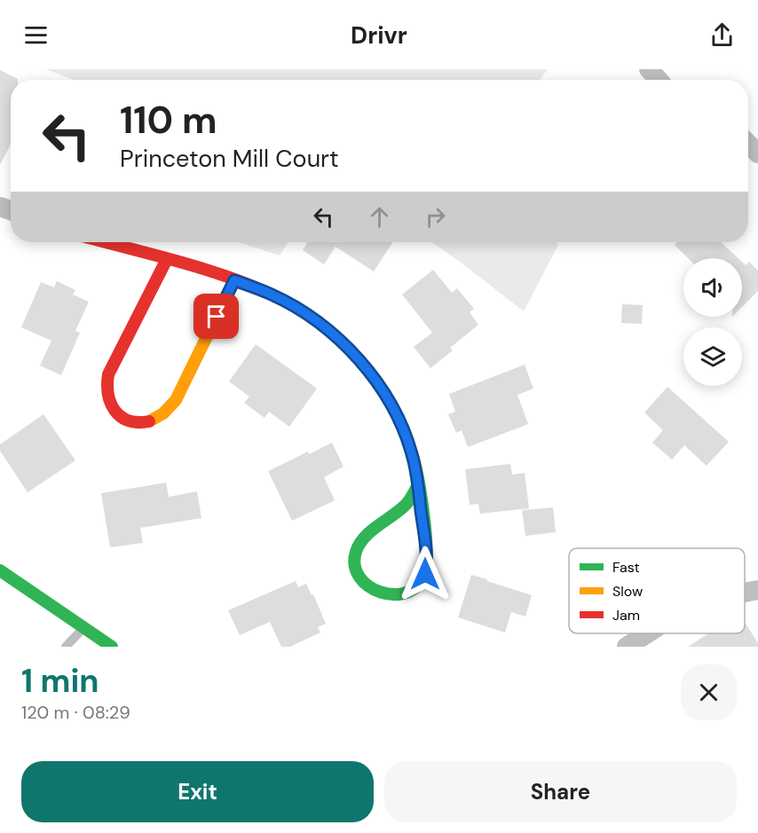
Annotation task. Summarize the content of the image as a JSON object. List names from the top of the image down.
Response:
{
  "legend": ["Fast", "Slow", "Jam"],
  "page": {
    "header": "Drivr",
    "turn": ["110 m", "Princeton Mill Court"],
    "heading": ["1 min", "120 m · 08:29"],
    "buttons": ["Exit", "Share"]
  }
}
